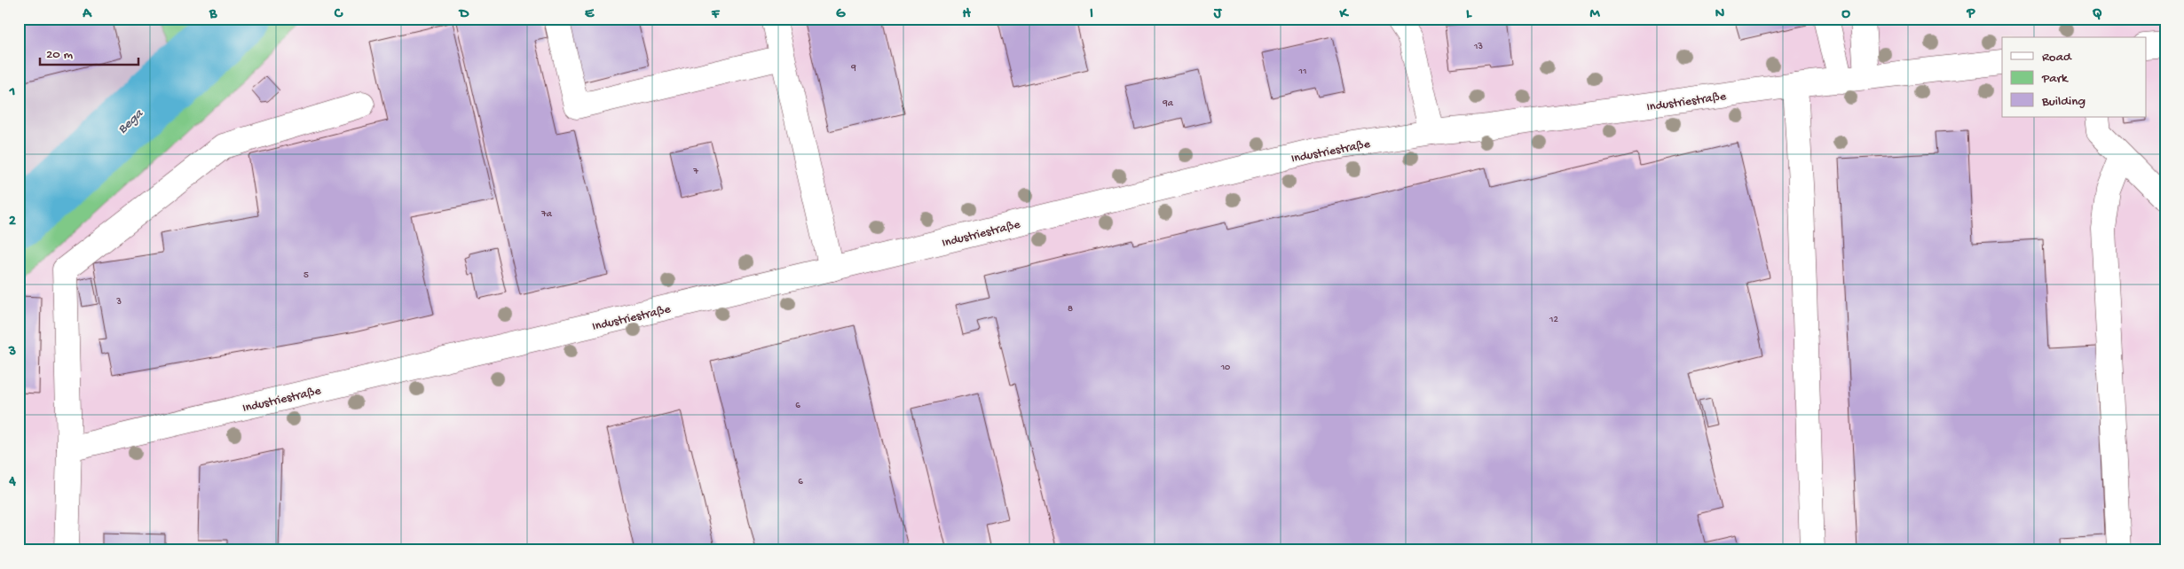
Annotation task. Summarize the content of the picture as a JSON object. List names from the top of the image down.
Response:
{
  "streets": {
    "street": ["Industriestraße"]
  },
  "water": ["Bega"],
  "house_numbers": [
    "13",
    "9",
    "11",
    "9a",
    "7",
    "7a",
    "5",
    "3",
    "8",
    "12",
    "10",
    "6",
    "6"
  ],
  "legend": ["Road", "Park", "Building"],
  "scale_bar": "20 m",
  "grid": {
    "columns": [
      "A",
      "B",
      "C",
      "D",
      "E",
      "F",
      "G",
      "H",
      "I",
      "J",
      "K",
      "L",
      "M",
      "N",
      "O",
      "P",
      "Q"
    ],
    "rows": [
      "1",
      "2",
      "3",
      "4"
    ]
  }
}
